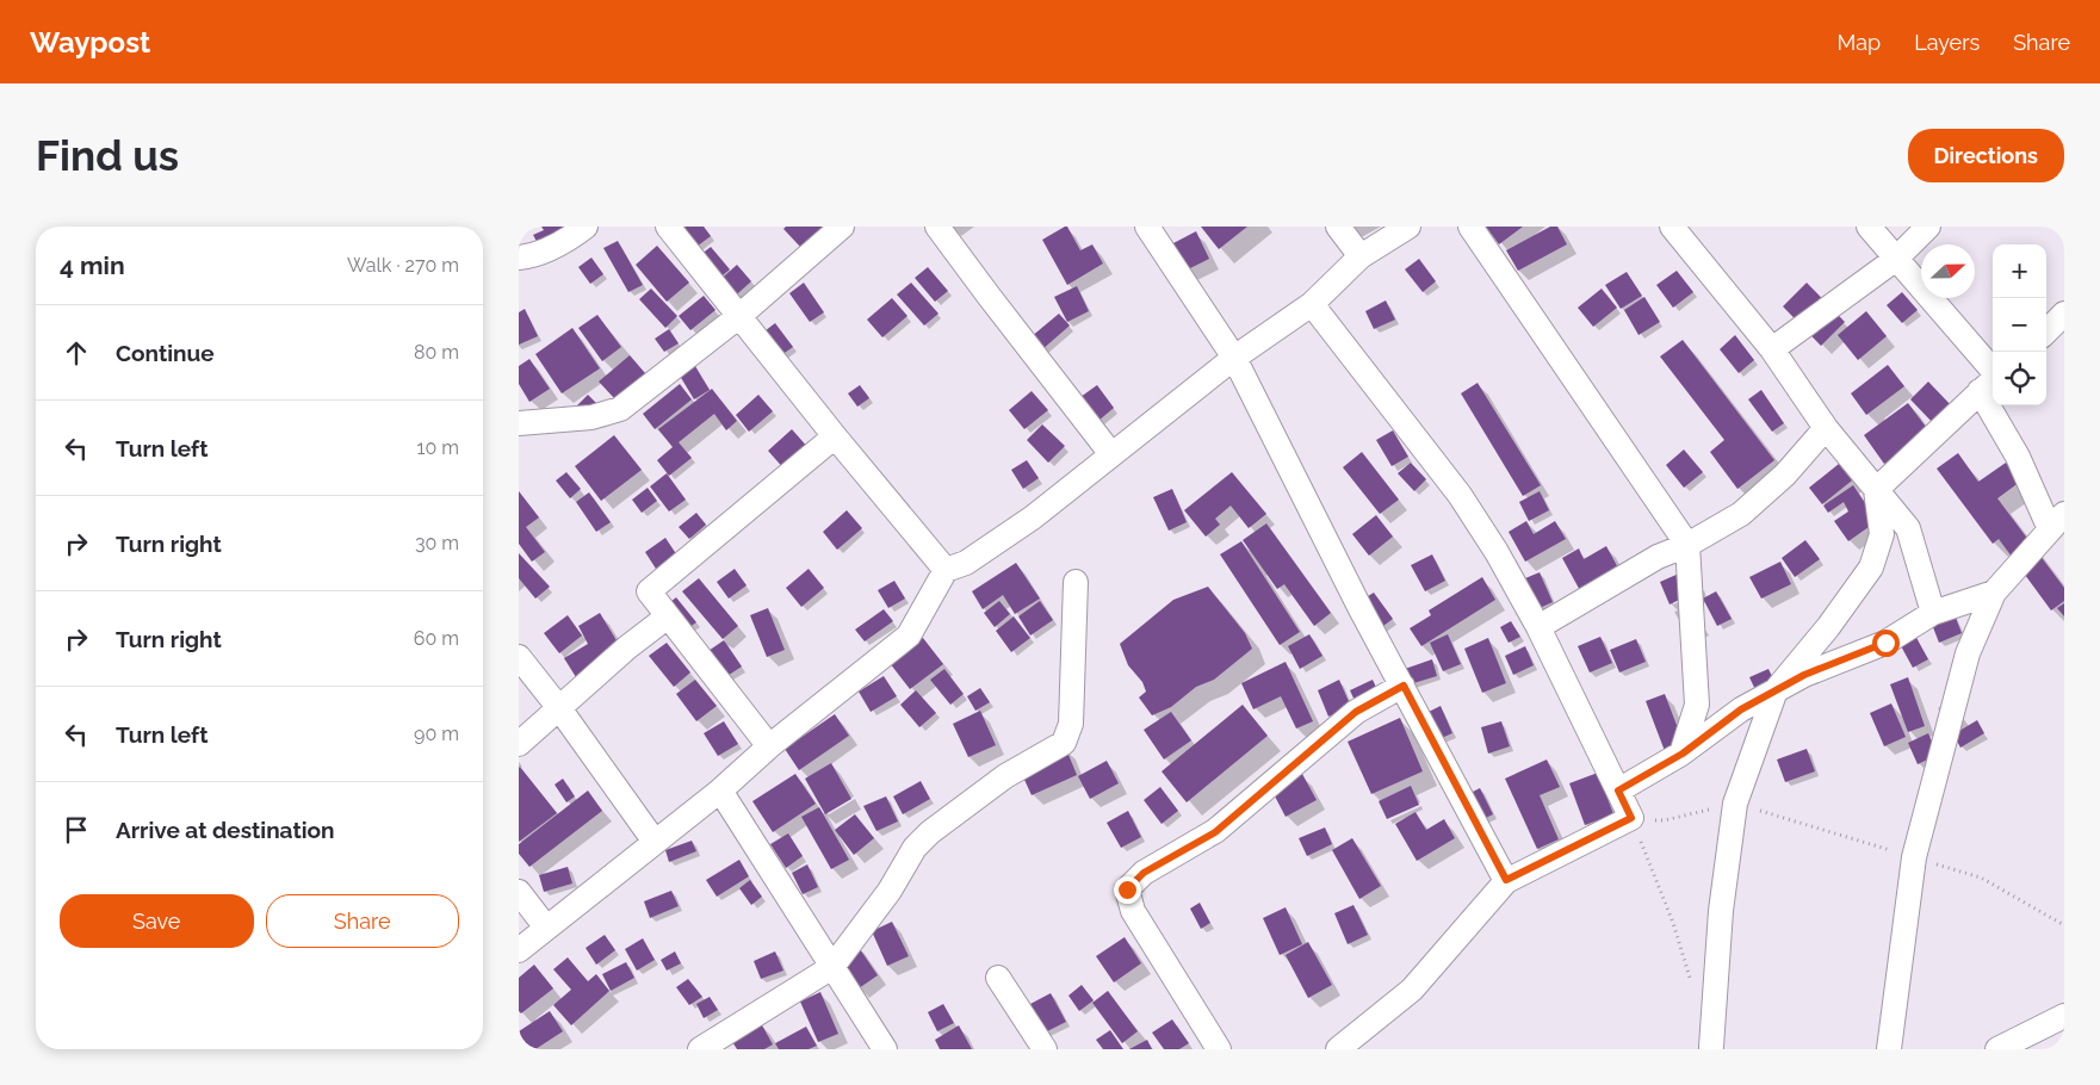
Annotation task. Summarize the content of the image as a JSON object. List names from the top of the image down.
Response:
{
  "north": "right",
  "page": {
    "header": "Waypost",
    "nav": ["Map", "Layers", "Share"],
    "buttons": [
      "Directions",
      ["Save", "Share"]
    ],
    "title": "Find us",
    "heading": ["4 min", "Walk · 270 m"],
    "map_buttons": ["+", "−"],
    "list": [
      ["Continue", "80 m"],
      ["Turn left", "10 m"],
      ["Turn right", "30 m"],
      ["Turn right", "60 m"],
      ["Turn left", "90 m"],
      "Arrive at destination"
    ]
  }
}
